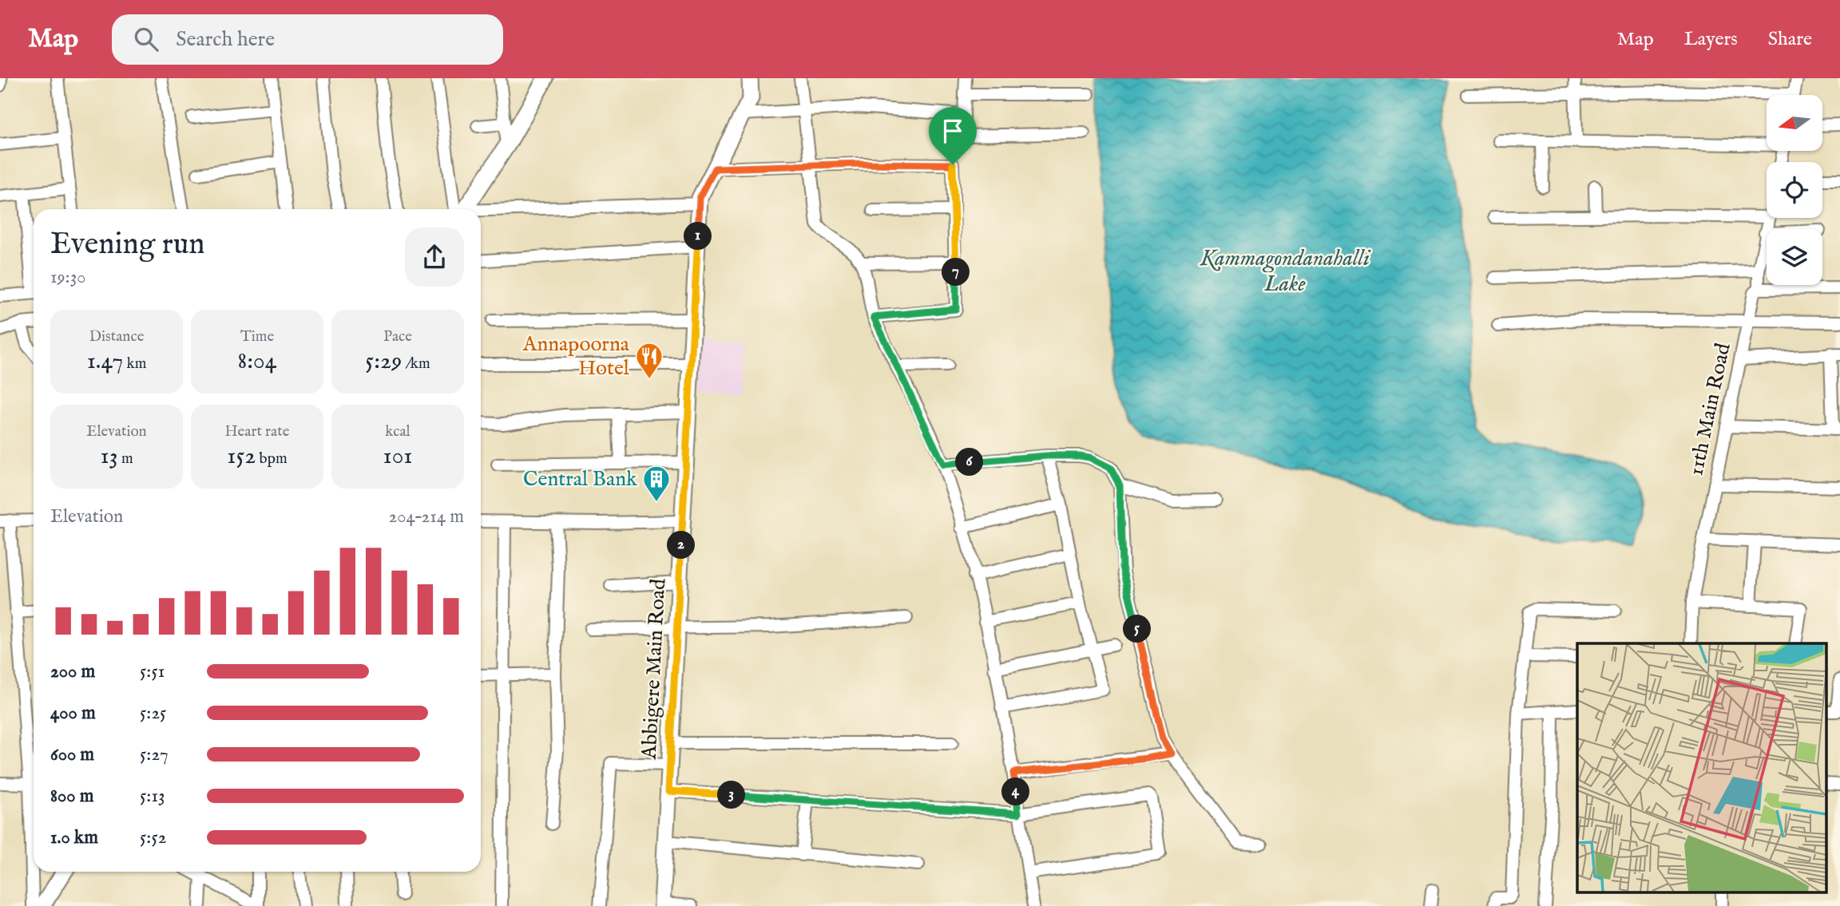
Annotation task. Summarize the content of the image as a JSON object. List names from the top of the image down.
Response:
{
  "streets": {
    "main road": ["Abbigere Main Road"],
    "street": ["11th Main Road"]
  },
  "water": ["Kammagondanahalli Lake"],
  "places": {
    "restaurant": ["Annapoorna Hotel"],
    "building": ["Central Bank"]
  },
  "north": "left",
  "page": {
    "header": "Map",
    "search": "Search here",
    "nav": ["Map", "Layers", "Share"],
    "heading": ["Evening run", "19:30"],
    "pins": [
      "1",
      "7",
      "6",
      "2",
      "5",
      "4",
      "3"
    ],
    "stats": [
      ["Distance", "1.47 km"],
      ["Time", "8:04"],
      ["Pace", "5:29 /km"],
      ["Elevation", "13 m"],
      ["Heart rate", "152 bpm"],
      ["kcal", "101"]
    ],
    "chart": ["Elevation", "204–214 m"],
    "list": [
      {
        "name": "200 m",
        "note": "5:51"
      },
      {
        "name": "400 m",
        "note": "5:25"
      },
      {
        "name": "600 m",
        "note": "5:27"
      },
      {
        "name": "800 m",
        "note": "5:13"
      },
      {
        "name": "1.0 km",
        "note": "5:52"
      }
    ]
  }
}
